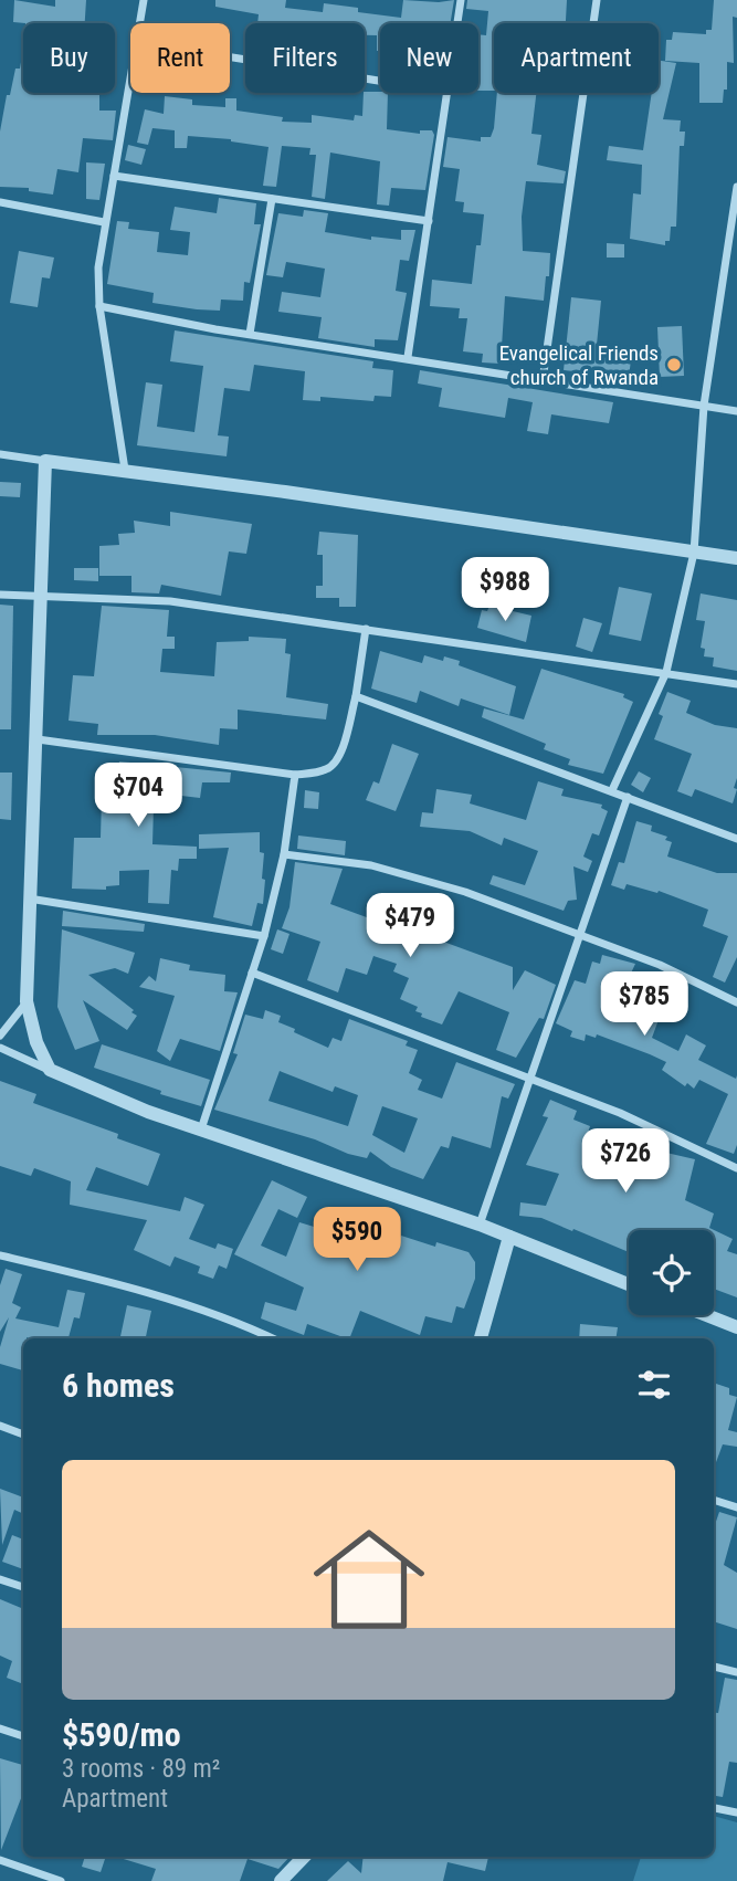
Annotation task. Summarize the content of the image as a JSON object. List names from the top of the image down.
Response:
{
  "places": ["Evangelical Friends church of Rwanda"],
  "page": {
    "chip": [
      "Buy",
      "Rent",
      "Filters",
      "New",
      "Apartment"
    ],
    "price": [
      "$988",
      "$704",
      "$479",
      "$785",
      "$726",
      "$590"
    ],
    "heading": "6 homes",
    "list": [
      {
        "name": "$590/mo",
        "note": "3 rooms · 89 m² · Apartment"
      }
    ]
  }
}
